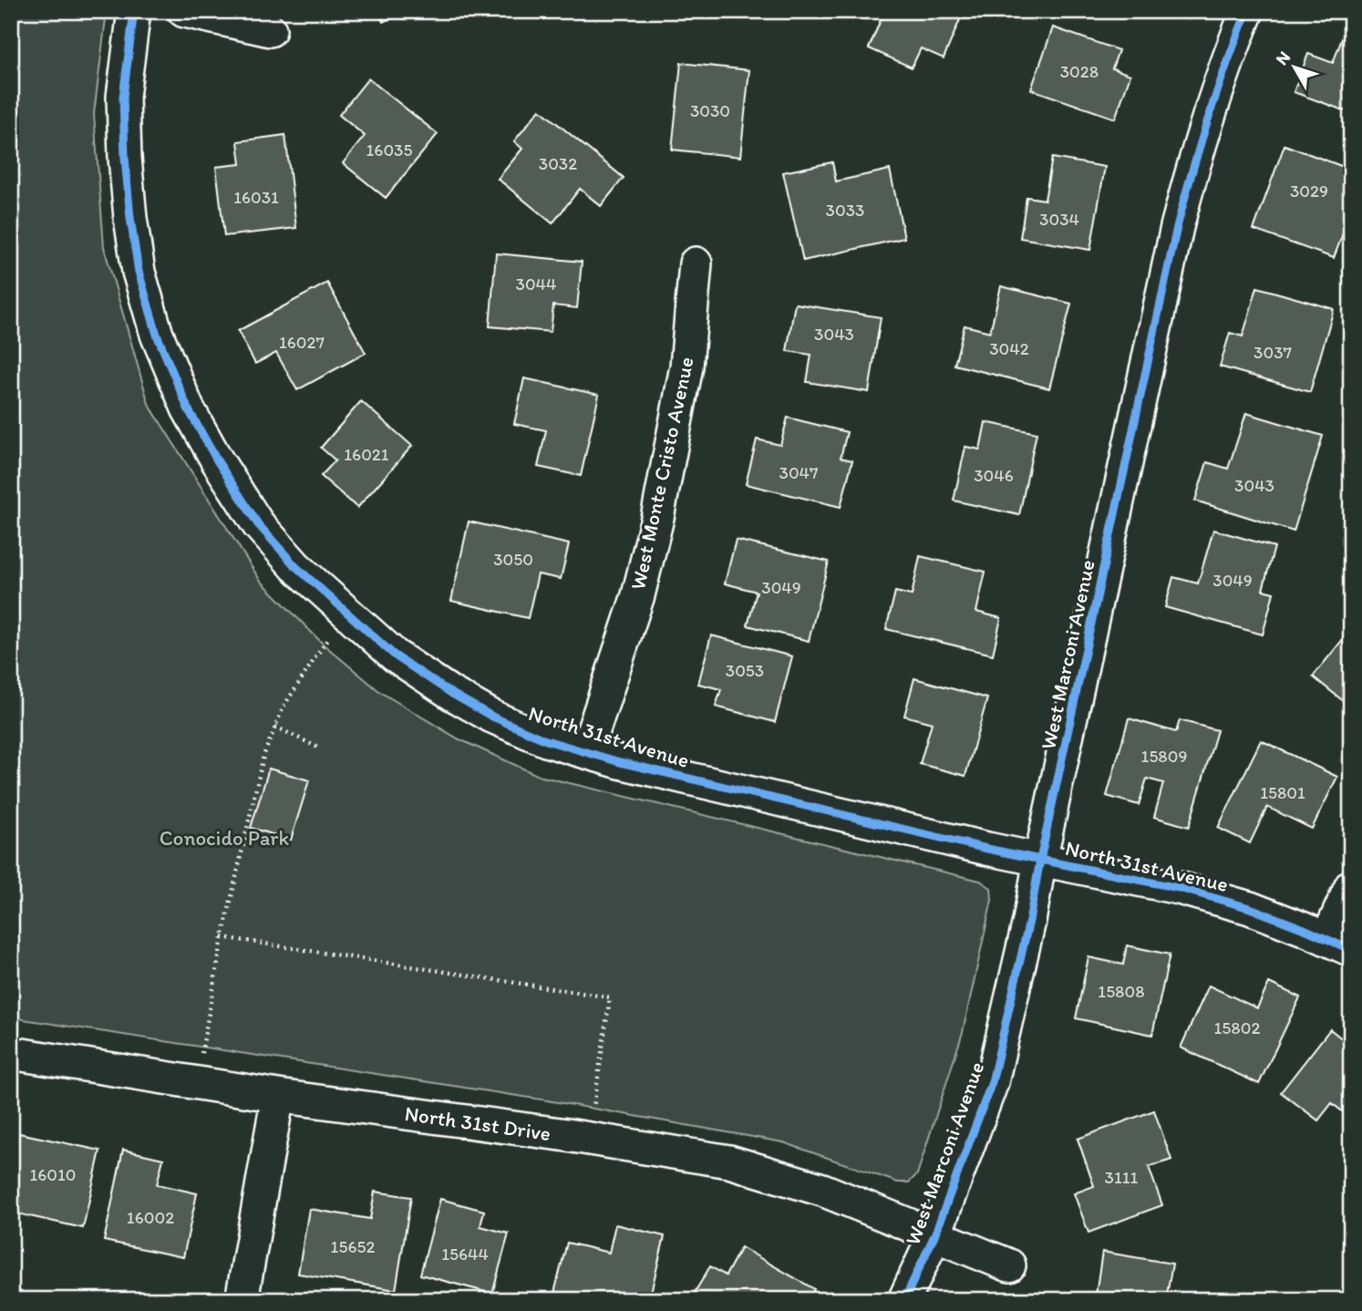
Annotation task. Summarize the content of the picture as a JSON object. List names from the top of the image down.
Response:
{
  "streets": {
    "street": [
      "West Monte Cristo Avenue",
      "West Marconi Avenue",
      "North 31st Avenue",
      "North 31st Drive"
    ]
  },
  "crossings": [
    ["West Monte Cristo Avenue", "North 31st Avenue"],
    ["West Marconi Avenue", "North 31st Avenue"],
    ["West Marconi Avenue", "North 31st Drive"]
  ],
  "parks": ["Conocido Park"],
  "house_numbers": [
    "3028",
    "3030",
    "16035",
    "3032",
    "3029",
    "16031",
    "3033",
    "3034",
    "3044",
    "3043",
    "16027",
    "3042",
    "3037",
    "16021",
    "3047",
    "3046",
    "3043",
    "3050",
    "3049",
    "3049",
    "3053",
    "15809",
    "15801",
    "15808",
    "15802",
    "16010",
    "3111",
    "16002",
    "15652",
    "15644"
  ],
  "north": "top left"
}
